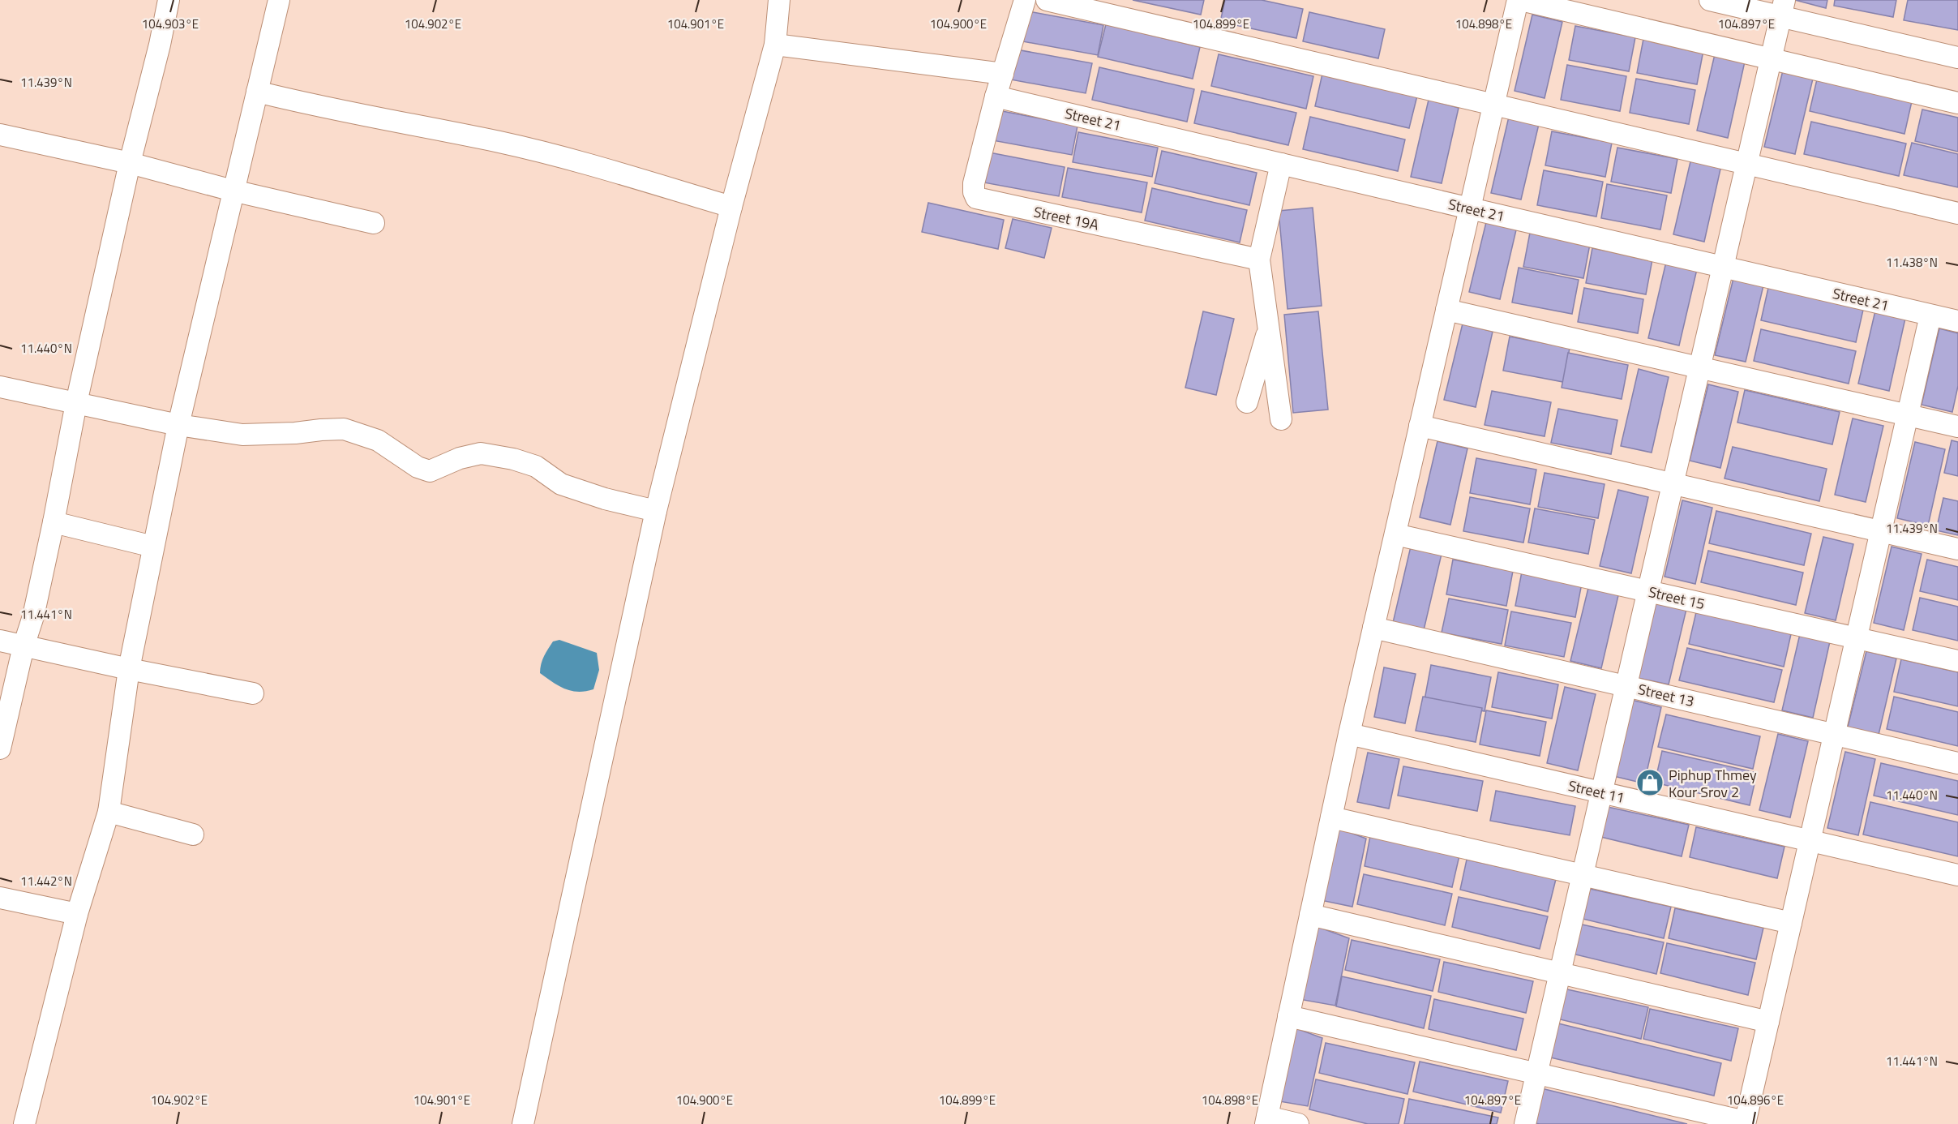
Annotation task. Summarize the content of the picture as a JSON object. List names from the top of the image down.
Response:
{
  "streets": {
    "street": [
      "Street 21",
      "Street 19A",
      "Street 15",
      "Street 13",
      "Street 11"
    ]
  },
  "crossings": [
    ["Street 21", "Street 19A"]
  ],
  "places": {
    "shop": ["Piphup Thmey Kour Srov 2"]
  },
  "coordinates": [
    "104.903°E",
    "104.902°E",
    "104.901°E",
    "104.900°E",
    "104.899°E",
    "104.898°E",
    "104.897°E",
    "11.439°N",
    "11.438°N",
    "11.440°N",
    "11.441°N",
    "11.442°N",
    "104.896°E"
  ]
}
